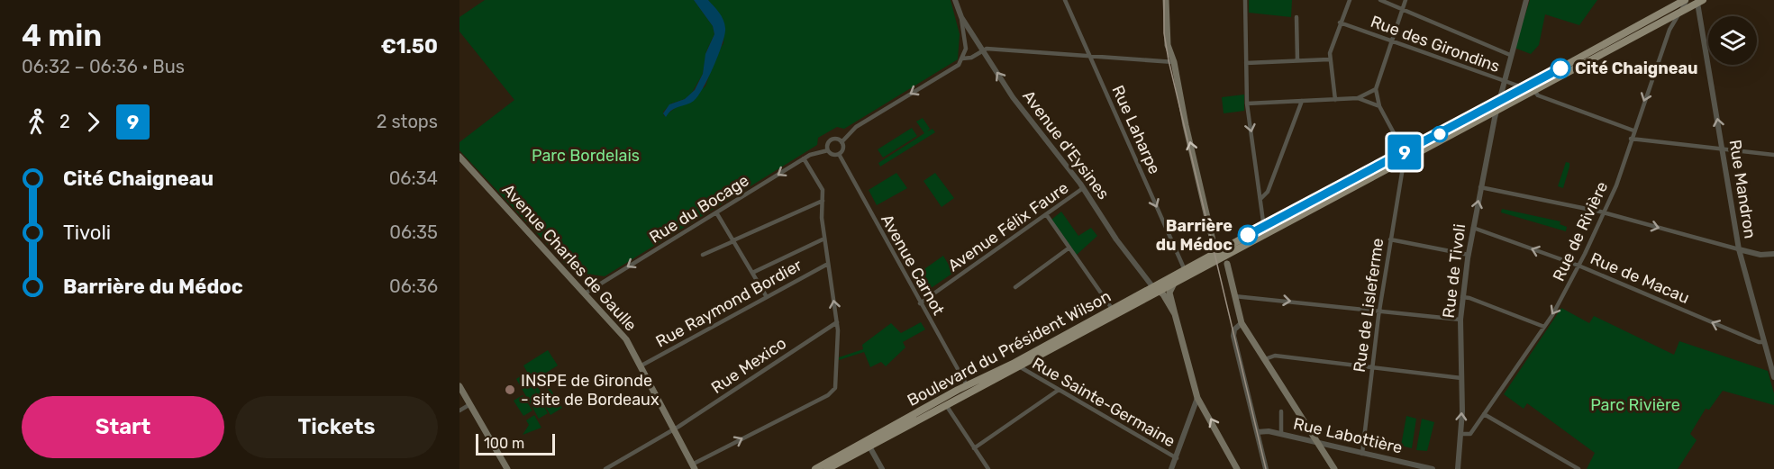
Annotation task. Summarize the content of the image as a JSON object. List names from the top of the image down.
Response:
{
  "streets": {
    "main road": ["Avenue Charles de Gaulle", "Boulevard du Président Wilson"],
    "street": [
      "Rue des Girondins",
      "Rue Laharpe",
      "Avenue d'Eysines",
      "Rue Mandron",
      "Rue du Bocage",
      "Avenue Félix Faure",
      "Rue de Rivière",
      "Avenue Carnot",
      "Rue de Tivoli",
      "Rue de Macau",
      "Rue Raymond Bordier",
      "Rue de Lisleferme",
      "Rue Mexico",
      "Rue Sainte-Germaine",
      "Rue Labottière"
    ]
  },
  "crossings": [
    ["Rue des Girondins", "Rue de Tivoli"],
    ["Rue des Girondins", "Boulevard du Président Wilson"],
    ["Rue Laharpe", "Boulevard du Président Wilson"],
    ["Avenue d'Eysines", "Avenue Félix Faure"],
    ["Avenue d'Eysines", "Boulevard du Président Wilson"],
    ["Rue Mandron", "Rue de Macau"],
    ["Rue Mandron", "Boulevard du Président Wilson"],
    ["Rue du Bocage", "Avenue Charles de Gaulle"],
    ["Rue du Bocage", "Avenue Carnot"],
    ["Avenue Félix Faure", "Avenue Carnot"],
    ["Rue de Rivière", "Rue de Tivoli"],
    ["Rue de Rivière", "Rue de Macau"],
    ["Rue de Rivière", "Boulevard du Président Wilson"],
    ["Avenue Charles de Gaulle", "Rue Raymond Bordier"],
    ["Avenue Charles de Gaulle", "Rue Mexico"],
    ["Avenue Carnot", "Boulevard du Président Wilson"],
    ["Rue de Tivoli", "Rue de Macau"],
    ["Rue de Tivoli", "Boulevard du Président Wilson"],
    ["Rue de Lisleferme", "Boulevard du Président Wilson"],
    ["Rue de Lisleferme", "Rue Labottière"],
    ["Boulevard du Président Wilson", "Rue Sainte-Germaine"]
  ],
  "one_way": [
    "Rue Laharpe",
    "Avenue d'Eysines",
    "Rue Mandron",
    "Rue du Bocage",
    "Rue de Rivière",
    "Rue de Macau"
  ],
  "parks": ["Parc Bordelais", "Parc Rivière"],
  "places": ["Cité Chaigneau", "Barrière du Médoc", "INSPE de Gironde - site de Bordeaux"],
  "lines": ["bus line 9"],
  "scale_bar": "100 m",
  "page": {
    "heading": ["4 min", "06:32 – 06:36 · Bus", "€1.50"],
    "on_map": "9",
    "legs": ["2", "9", "2 stops"],
    "list": [
      {
        "name": "Cité Chaigneau",
        "value": "06:34"
      },
      {
        "name": "Tivoli",
        "value": "06:35"
      },
      {
        "name": "Barrière du Médoc",
        "value": "06:36"
      }
    ],
    "buttons": ["Start", "Tickets"],
    "scale": "100 m"
  }
}
